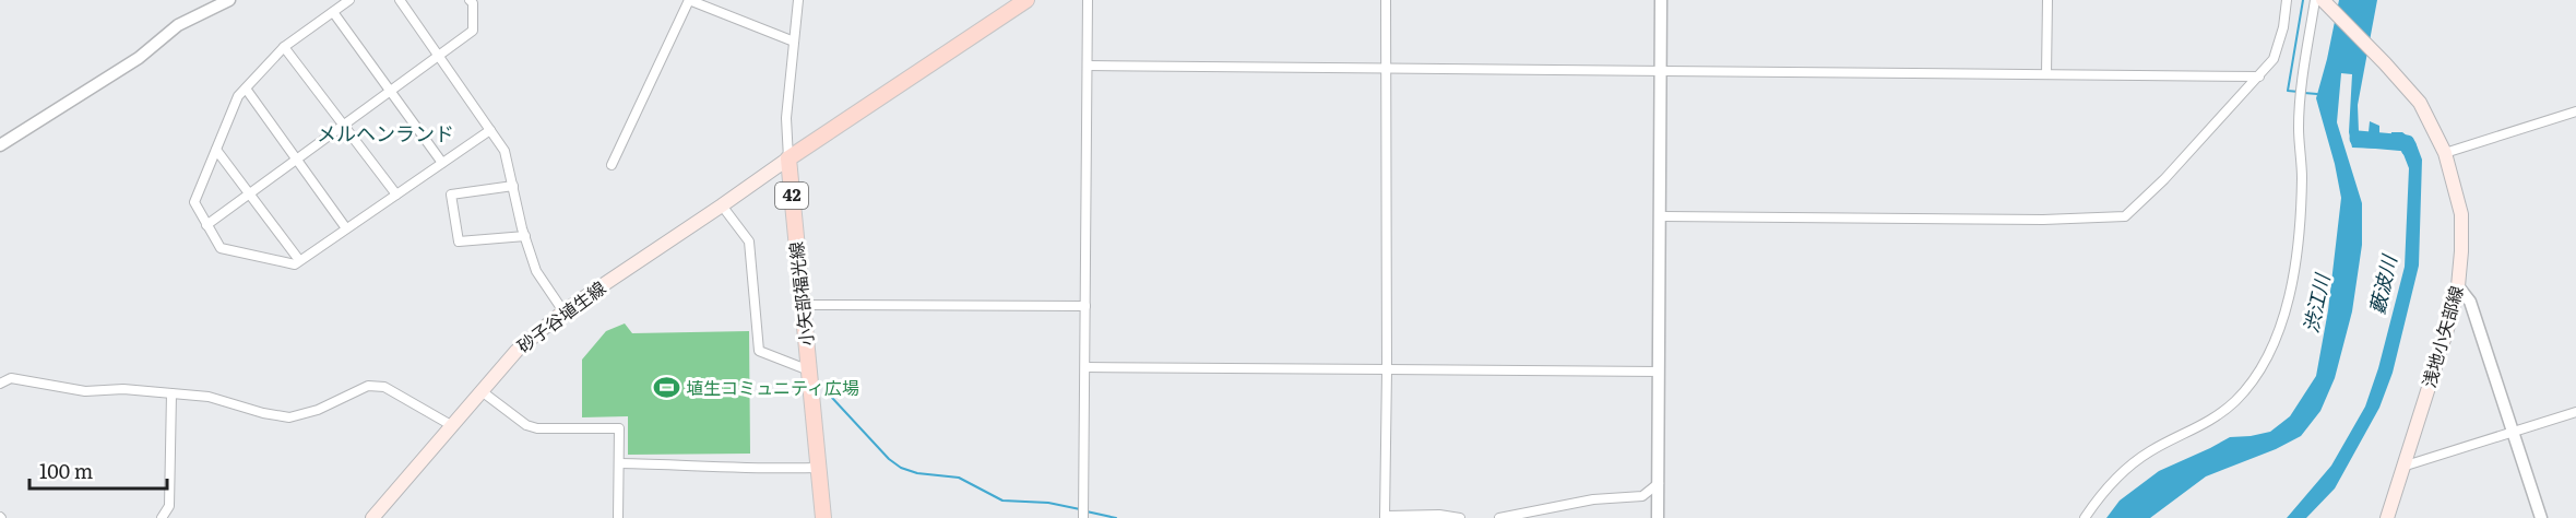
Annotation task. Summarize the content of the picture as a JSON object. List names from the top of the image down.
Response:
{
  "streets": {
    "main road": [
      "42",
      "小矢部福光線",
      "砂子谷埴生線",
      "浅地小矢部線"
    ]
  },
  "crossings": [
    ["42", "小矢部福光線"],
    ["42", "砂子谷埴生線"],
    ["小矢部福光線", "砂子谷埴生線"]
  ],
  "districts": ["メルヘンランド"],
  "water": ["藪波川", "渋江川"],
  "places": {
    "sports": ["埴生コミュニティ広場"]
  },
  "scale_bar": "100 m"
}
